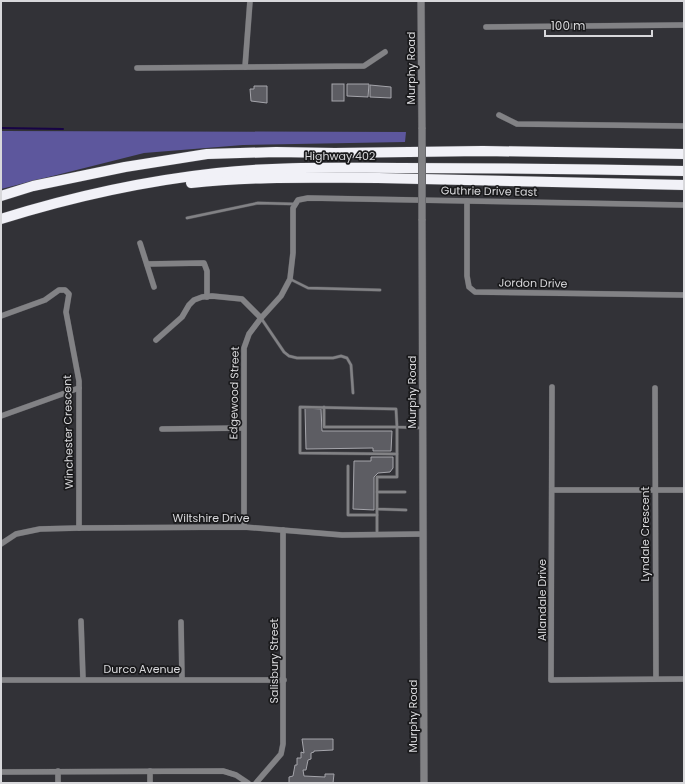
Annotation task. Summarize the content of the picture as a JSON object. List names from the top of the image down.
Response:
{
  "streets": {
    "highway": ["Highway 402"],
    "street": [
      "Murphy Road",
      "Guthrie Drive East",
      "Jordon Drive",
      "Edgewood Street",
      "Winchester Crescent",
      "Wiltshire Drive",
      "Lyndale Crescent",
      "Allandale Drive",
      "Salisbury Street",
      "Durco Avenue"
    ]
  },
  "crossings": [
    ["Murphy Road", "Wiltshire Drive"],
    ["Guthrie Drive East", "Jordon Drive"],
    ["Guthrie Drive East", "Edgewood Street"],
    ["Edgewood Street", "Wiltshire Drive"],
    ["Winchester Crescent", "Wiltshire Drive"],
    ["Wiltshire Drive", "Salisbury Street"],
    ["Lyndale Crescent", "Allandale Drive"],
    ["Salisbury Street", "Durco Avenue"]
  ],
  "scale_bar": "100 m"
}
